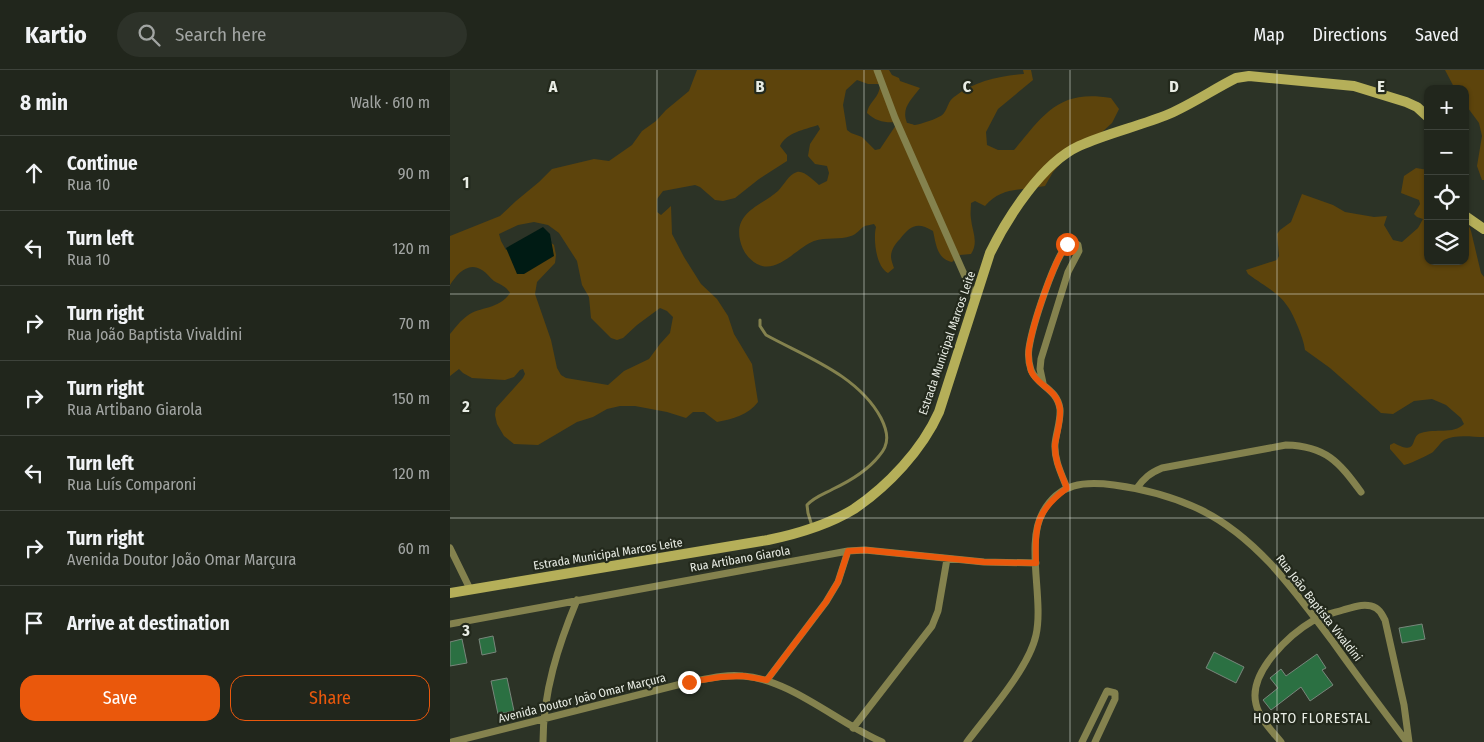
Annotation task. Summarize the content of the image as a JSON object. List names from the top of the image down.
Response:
{
  "streets": {
    "street": [
      "Estrada Municipal Marcos Leite",
      "Rua Artibano Giarola",
      "Rua João Baptista Vivaldini",
      "Avenida Doutor João Omar Marçura"
    ]
  },
  "crossings": [
    ["Rua Artibano Giarola", "Rua João Baptista Vivaldini"]
  ],
  "districts": ["HORTO FLORESTAL"],
  "page": {
    "header": "Kartio",
    "search": "Search here",
    "nav": ["Map", "Directions", "Saved"],
    "heading": ["8 min", "Walk · 610 m"],
    "map_buttons": ["+", "−"],
    "list": [
      ["Continue", "Rua 10", "90 m"],
      ["Turn left", "Rua 10", "120 m"],
      ["Turn right", "Rua João Baptista Vivaldini", "70 m"],
      ["Turn right", "Rua Artibano Giarola", "150 m"],
      ["Turn left", "Rua Luís Comparoni", "120 m"],
      ["Turn right", "Avenida Doutor João Omar Marçura", "60 m"],
      "Arrive at destination"
    ],
    "buttons": ["Save", "Share"]
  },
  "grid": {
    "columns": [
      "A",
      "B",
      "C",
      "D",
      "E"
    ],
    "rows": ["1", "2", "3"]
  }
}
